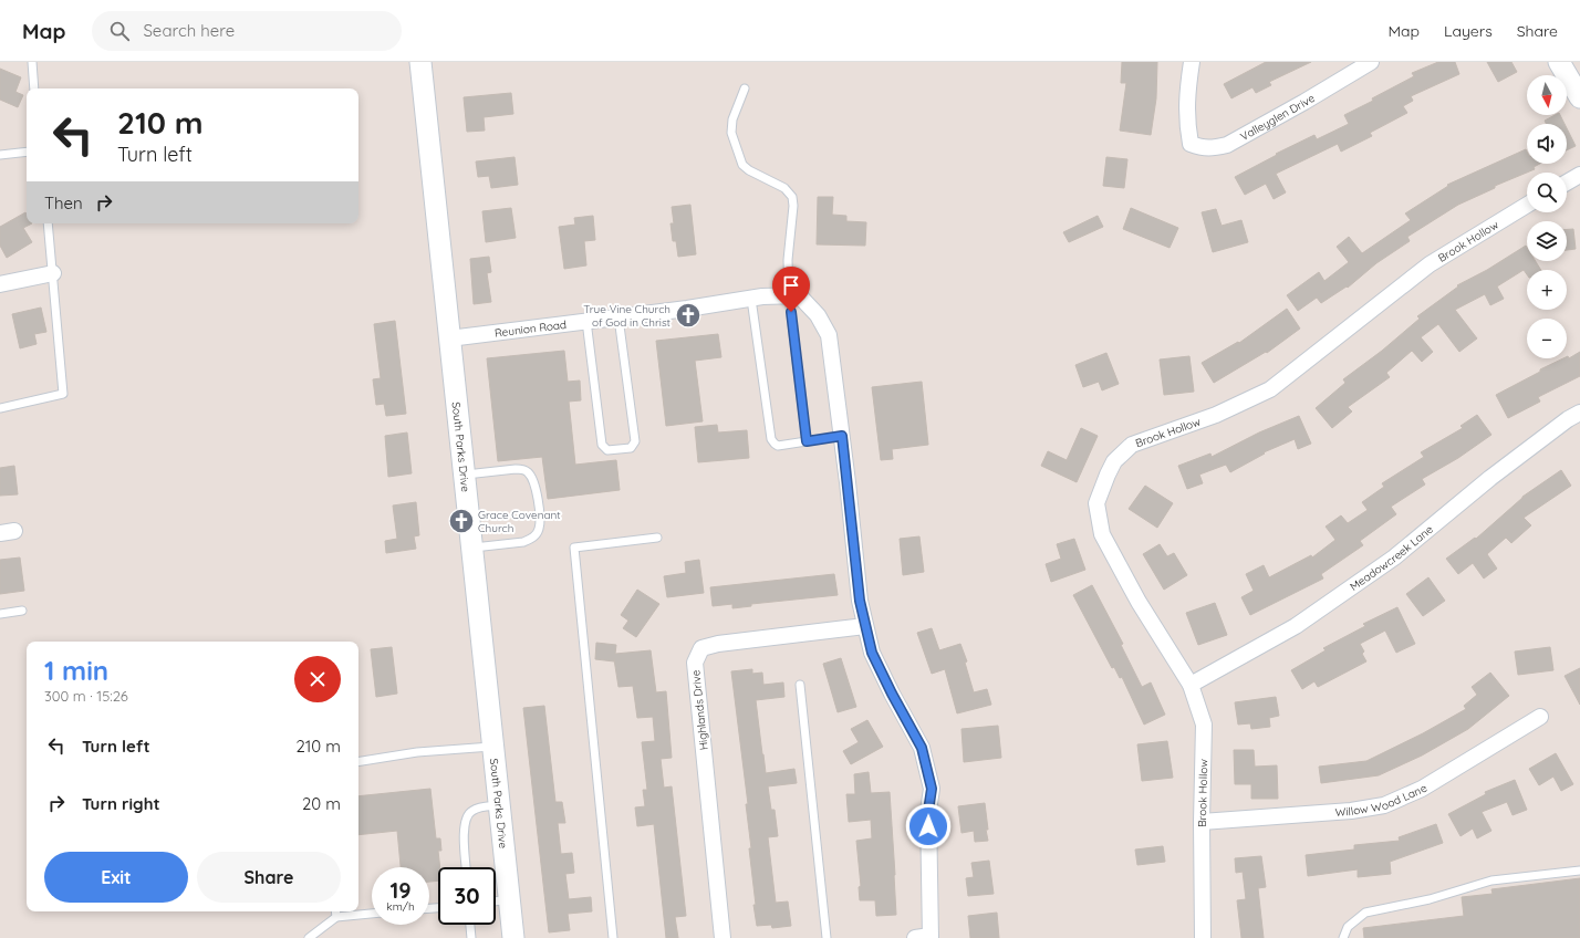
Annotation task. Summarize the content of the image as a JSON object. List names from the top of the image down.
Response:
{
  "streets": {
    "street": [
      "Valleyglen Drive",
      "Brook Hollow",
      "Reunion Road",
      "South Parks Drive",
      "Meadowcreek Lane",
      "Highlands Drive",
      "Willow Wood Lane"
    ]
  },
  "crossings": [
    ["Brook Hollow", "Meadowcreek Lane"],
    ["Brook Hollow", "Willow Wood Lane"],
    ["Reunion Road", "South Parks Drive"]
  ],
  "places": {
    "church": ["True Vine Church of God in Christ", "Grace Covenant Church"]
  },
  "north": "bottom",
  "page": {
    "header": "Map",
    "search": "Search here",
    "nav": ["Map", "Layers", "Share"],
    "map_buttons": ["+", "−"],
    "turn": ["210 m", "Turn left"],
    "then": "Then",
    "heading": ["1 min", "300 m · 15:26"],
    "list": [
      {
        "name": "Turn left",
        "value": "210 m"
      },
      {
        "name": "Turn right",
        "value": "20 m"
      }
    ],
    "buttons": ["Exit", "Share"],
    "speed": "19 km/h",
    "limit": "30"
  }
}
